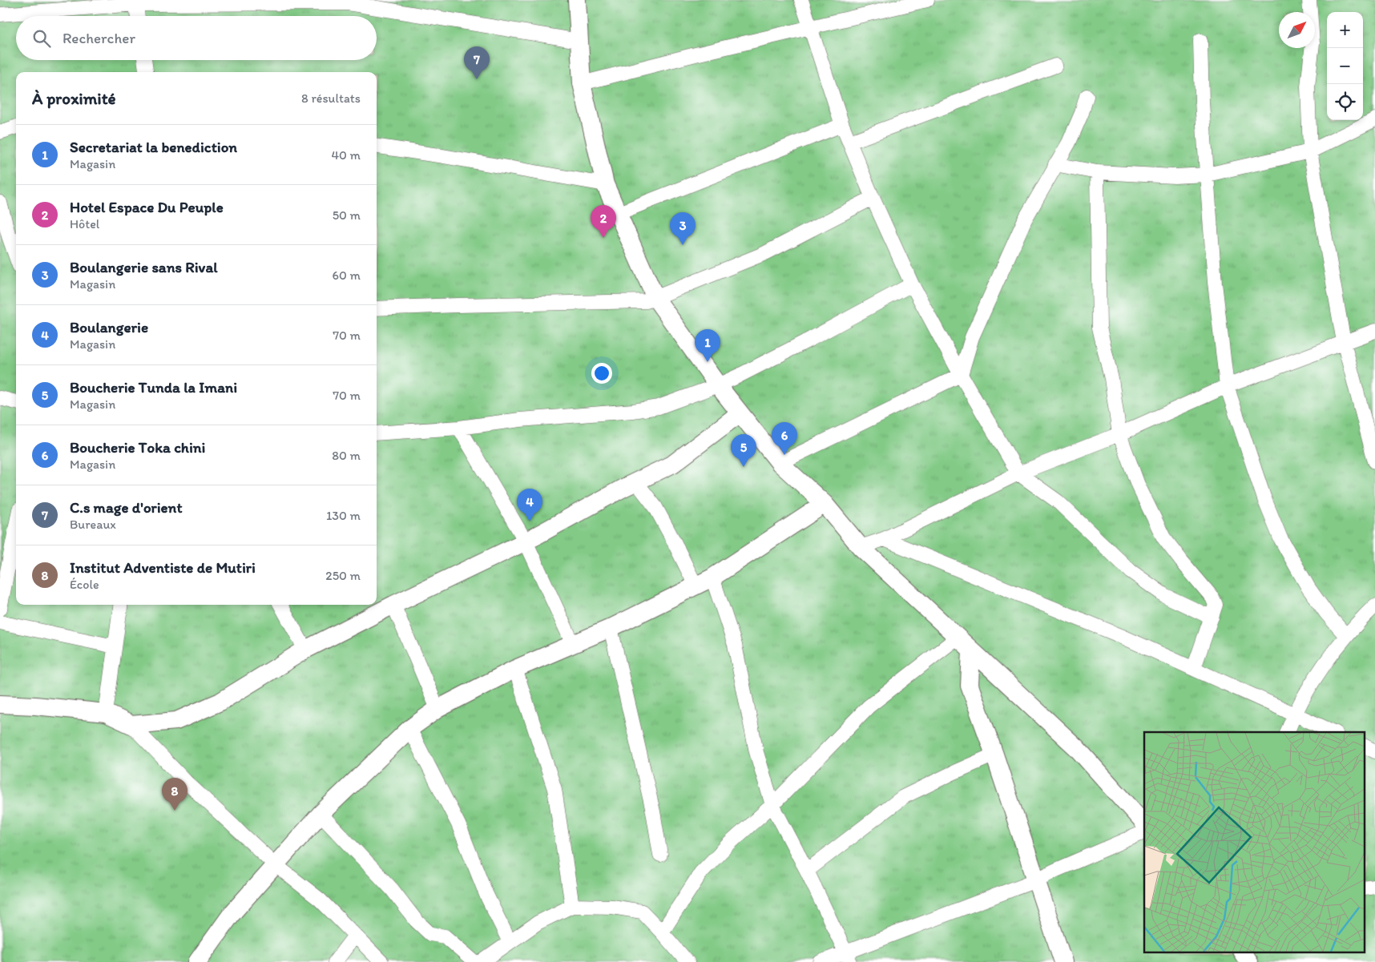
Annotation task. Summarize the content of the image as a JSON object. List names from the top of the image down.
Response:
{
  "north": "top right",
  "page": {
    "map_buttons": ["+", "−"],
    "search": "Rechercher",
    "pins": [
      "7",
      "2",
      "3",
      "1",
      "6",
      "5",
      "4",
      "8"
    ],
    "heading": ["À proximité", "8 résultats"],
    "list": [
      {
        "mark": "1",
        "name": "Secretariat la benediction",
        "note": "Magasin",
        "value": "40 m"
      },
      {
        "mark": "2",
        "name": "Hotel Espace Du Peuple",
        "note": "Hôtel",
        "value": "50 m"
      },
      {
        "mark": "3",
        "name": "Boulangerie sans Rival",
        "note": "Magasin",
        "value": "60 m"
      },
      {
        "mark": "4",
        "name": "Boulangerie",
        "note": "Magasin",
        "value": "70 m"
      },
      {
        "mark": "5",
        "name": "Boucherie Tunda la Imani",
        "note": "Magasin",
        "value": "70 m"
      },
      {
        "mark": "6",
        "name": "Boucherie Toka chini",
        "note": "Magasin",
        "value": "80 m"
      },
      {
        "mark": "7",
        "name": "C.s mage d'orient",
        "note": "Bureaux",
        "value": "130 m"
      },
      {
        "mark": "8",
        "name": "Institut Adventiste de Mutiri",
        "note": "École",
        "value": "250 m"
      }
    ]
  }
}
